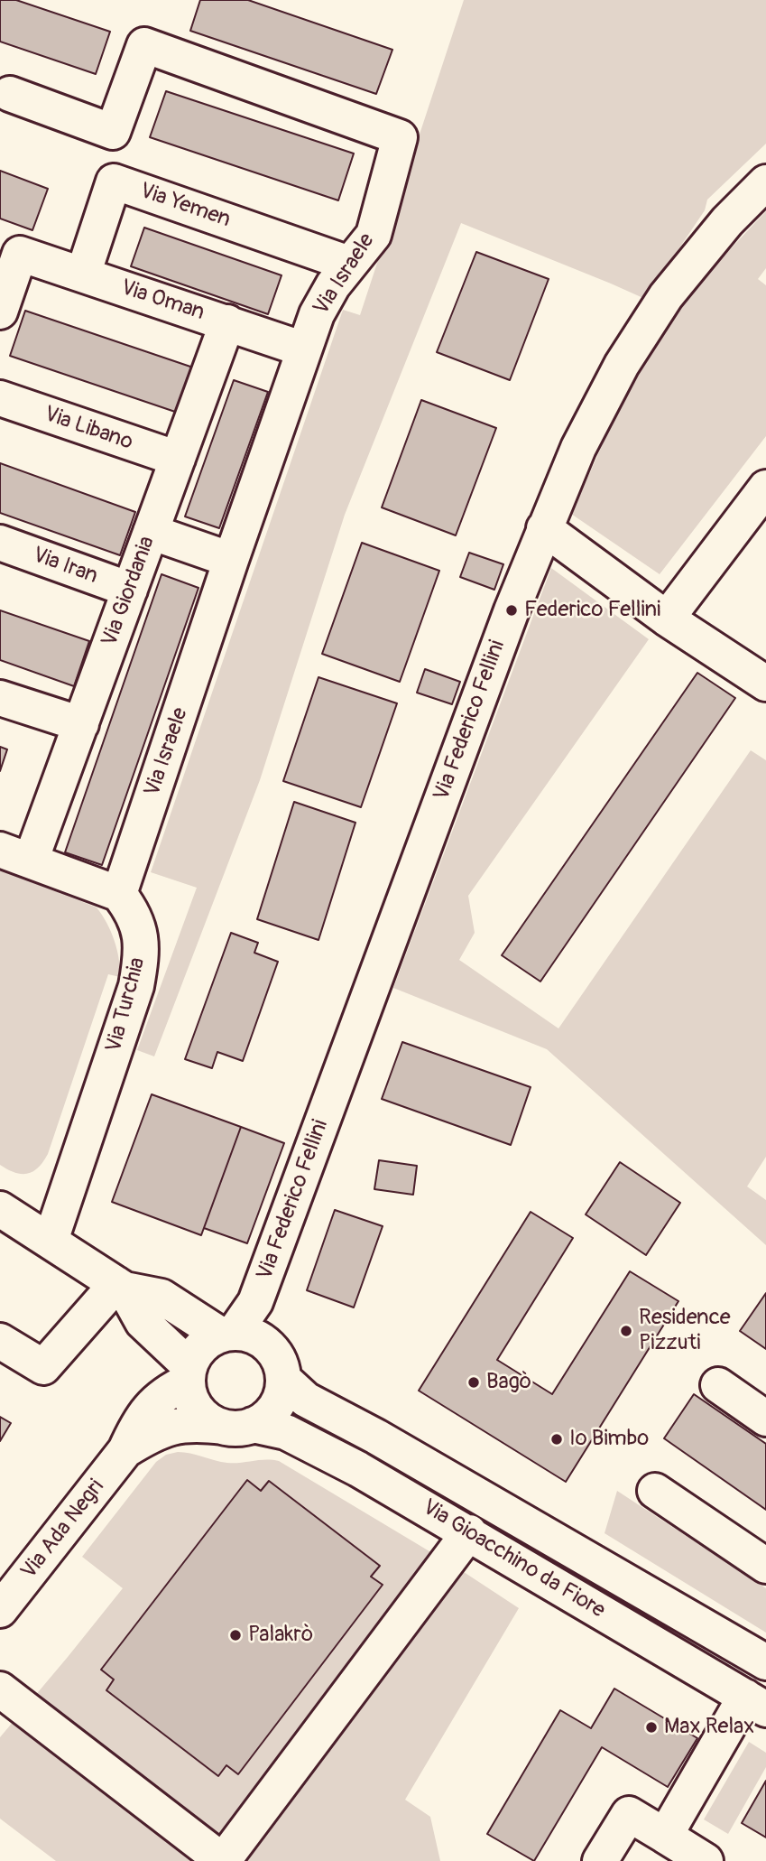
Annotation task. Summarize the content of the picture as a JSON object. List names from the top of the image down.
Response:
{
  "streets": {
    "street": [
      "Via Yemen",
      "Via Israele",
      "Via Oman",
      "Via Libano",
      "Via Iran",
      "Via Giordania",
      "Via Federico Fellini",
      "Via Turchia",
      "Via Ada Negri",
      "Via Gioacchino da Fiore"
    ]
  },
  "crossings": [
    ["Via Yemen", "Via Israele"],
    ["Via Yemen", "Via Oman"],
    ["Via Israele", "Via Oman"],
    ["Via Israele", "Via Turchia"],
    ["Via Oman", "Via Giordania"],
    ["Via Libano", "Via Giordania"],
    ["Via Iran", "Via Giordania"],
    ["Via Federico Fellini", "Via Ada Negri"],
    ["Via Federico Fellini", "Via Gioacchino da Fiore"],
    ["Via Ada Negri", "Via Gioacchino da Fiore"]
  ],
  "places": [
    "Federico Fellini",
    "Residence Pizzuti",
    "Bagò",
    "Io Bimbo",
    "Palakrò",
    "Max Relax"
  ]
}
